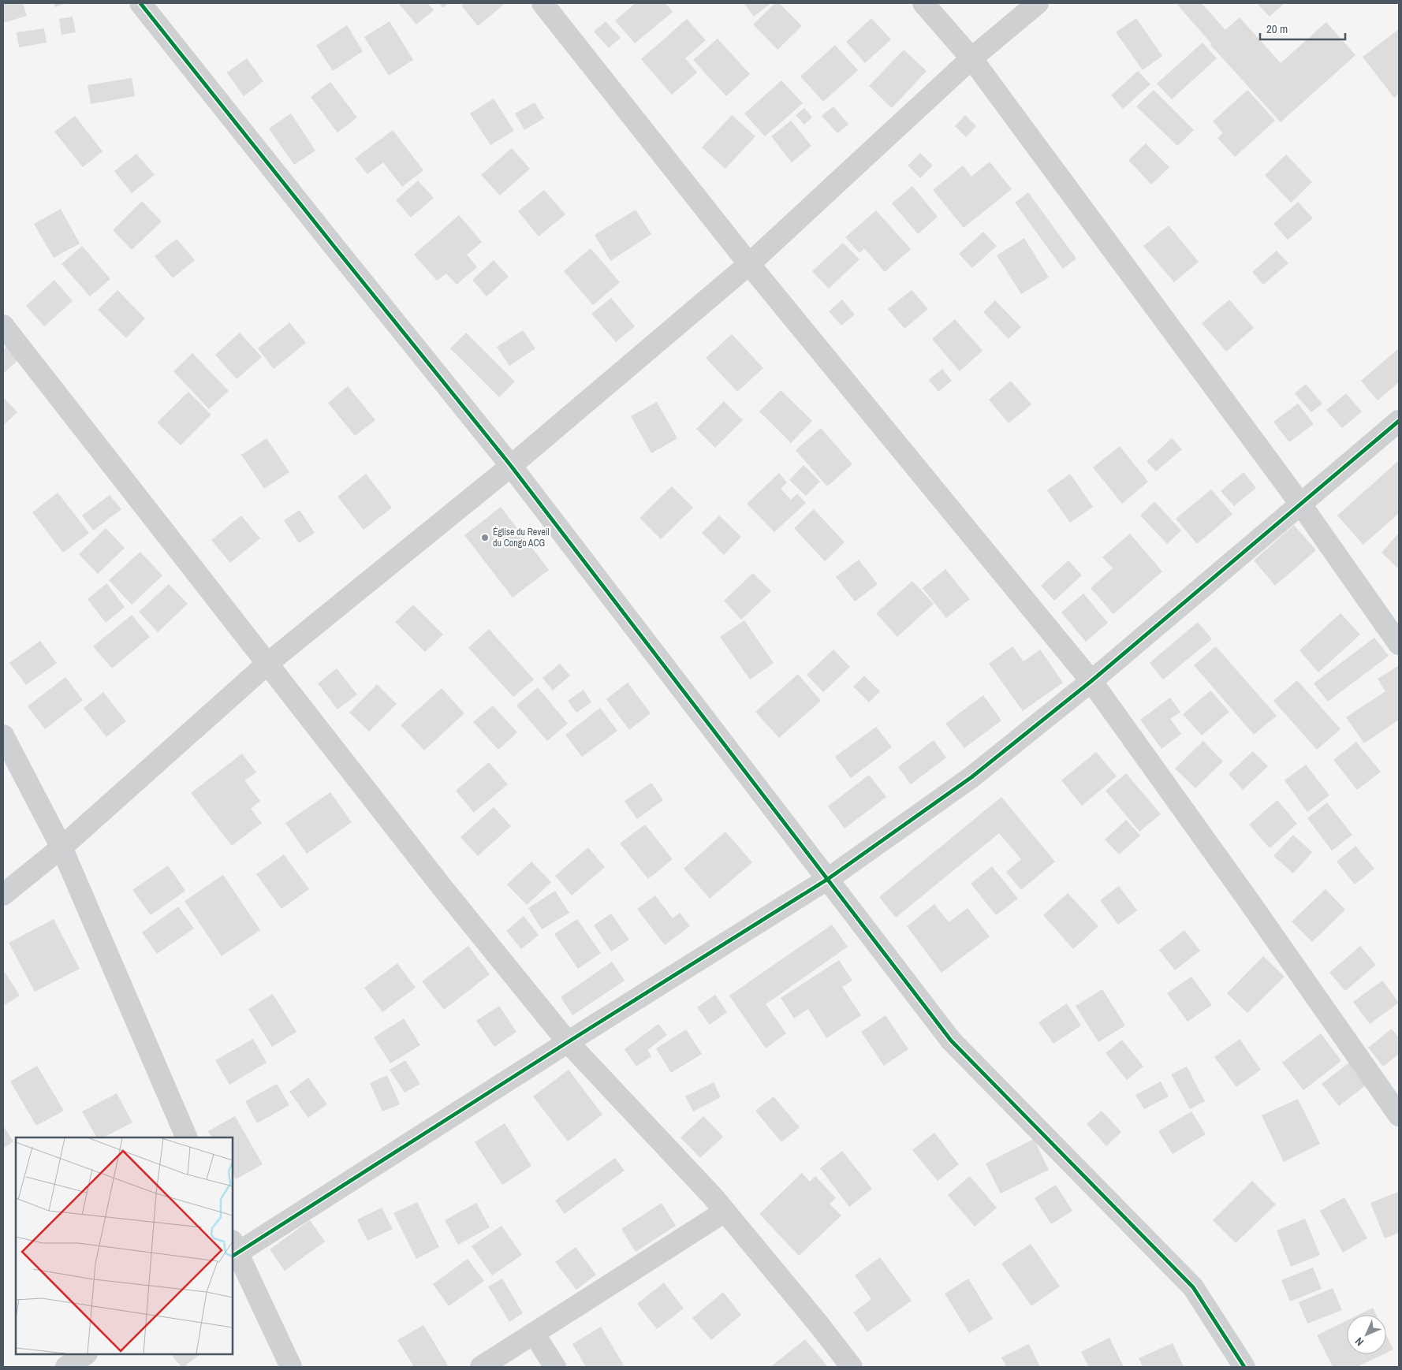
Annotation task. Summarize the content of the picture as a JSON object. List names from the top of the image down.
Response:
{
  "places": ["Église du Reveil du Congo ACG"],
  "scale_bar": "20 m",
  "north": "bottom left"
}
